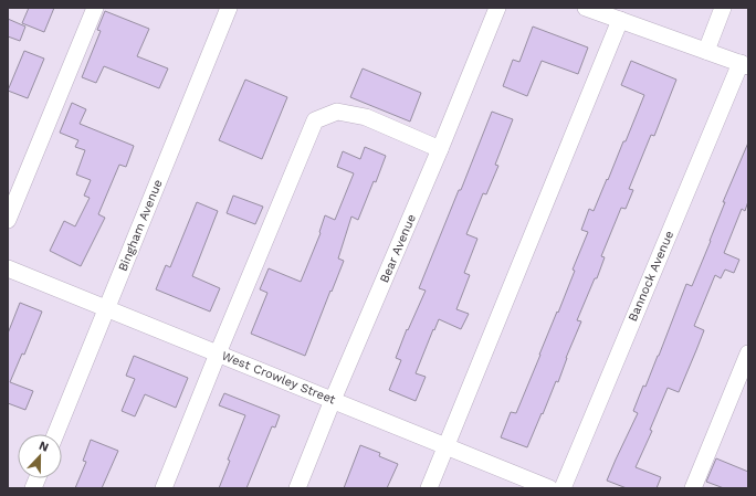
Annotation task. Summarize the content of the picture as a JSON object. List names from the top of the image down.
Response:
{
  "streets": {
    "street": [
      "Bingham Avenue",
      "Bear Avenue",
      "Bannock Avenue",
      "West Crowley Street"
    ]
  },
  "crossings": [
    ["Bingham Avenue", "West Crowley Street"],
    ["Bear Avenue", "West Crowley Street"]
  ],
  "north": "top"
}
